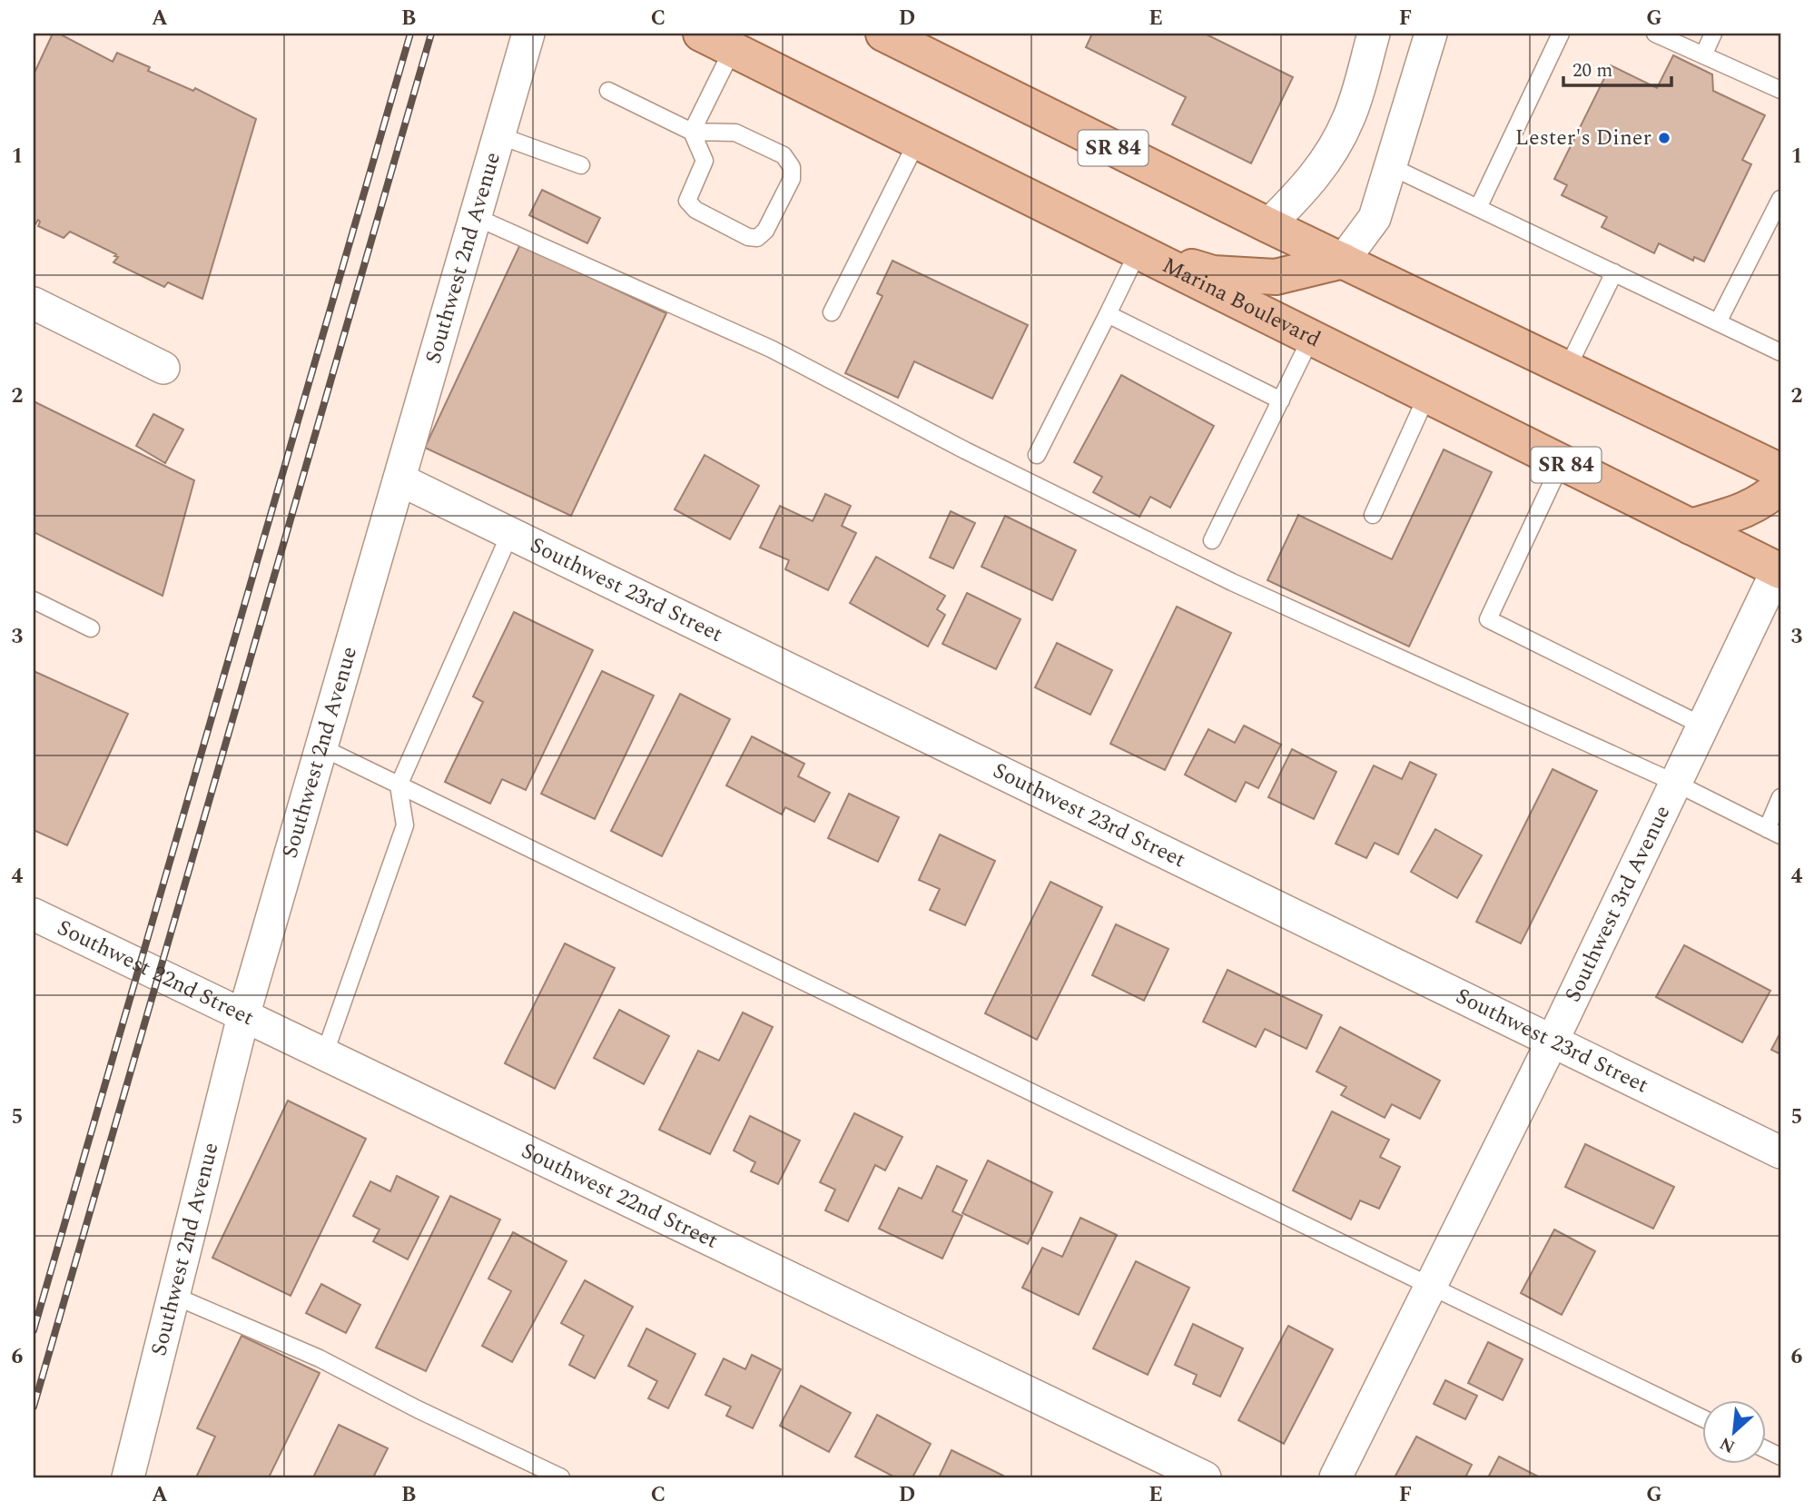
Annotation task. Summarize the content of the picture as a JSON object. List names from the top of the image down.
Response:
{
  "streets": {
    "main road": ["SR 84", "Marina Boulevard"],
    "street": [
      "Southwest 2nd Avenue",
      "Southwest 23rd Street",
      "Southwest 3rd Avenue",
      "Southwest 22nd Street"
    ]
  },
  "crossings": [
    ["Southwest 2nd Avenue", "Southwest 23rd Street"],
    ["Southwest 2nd Avenue", "Southwest 22nd Street"],
    ["Marina Boulevard", "Southwest 3rd Avenue"],
    ["Southwest 23rd Street", "Southwest 3rd Avenue"]
  ],
  "places": ["Lester's Diner"],
  "scale_bar": "20 m",
  "north": "bottom left",
  "grid": {
    "columns": [
      "A",
      "B",
      "C",
      "D",
      "E",
      "F",
      "G"
    ],
    "rows": [
      "1",
      "2",
      "3",
      "4",
      "5",
      "6"
    ]
  }
}
